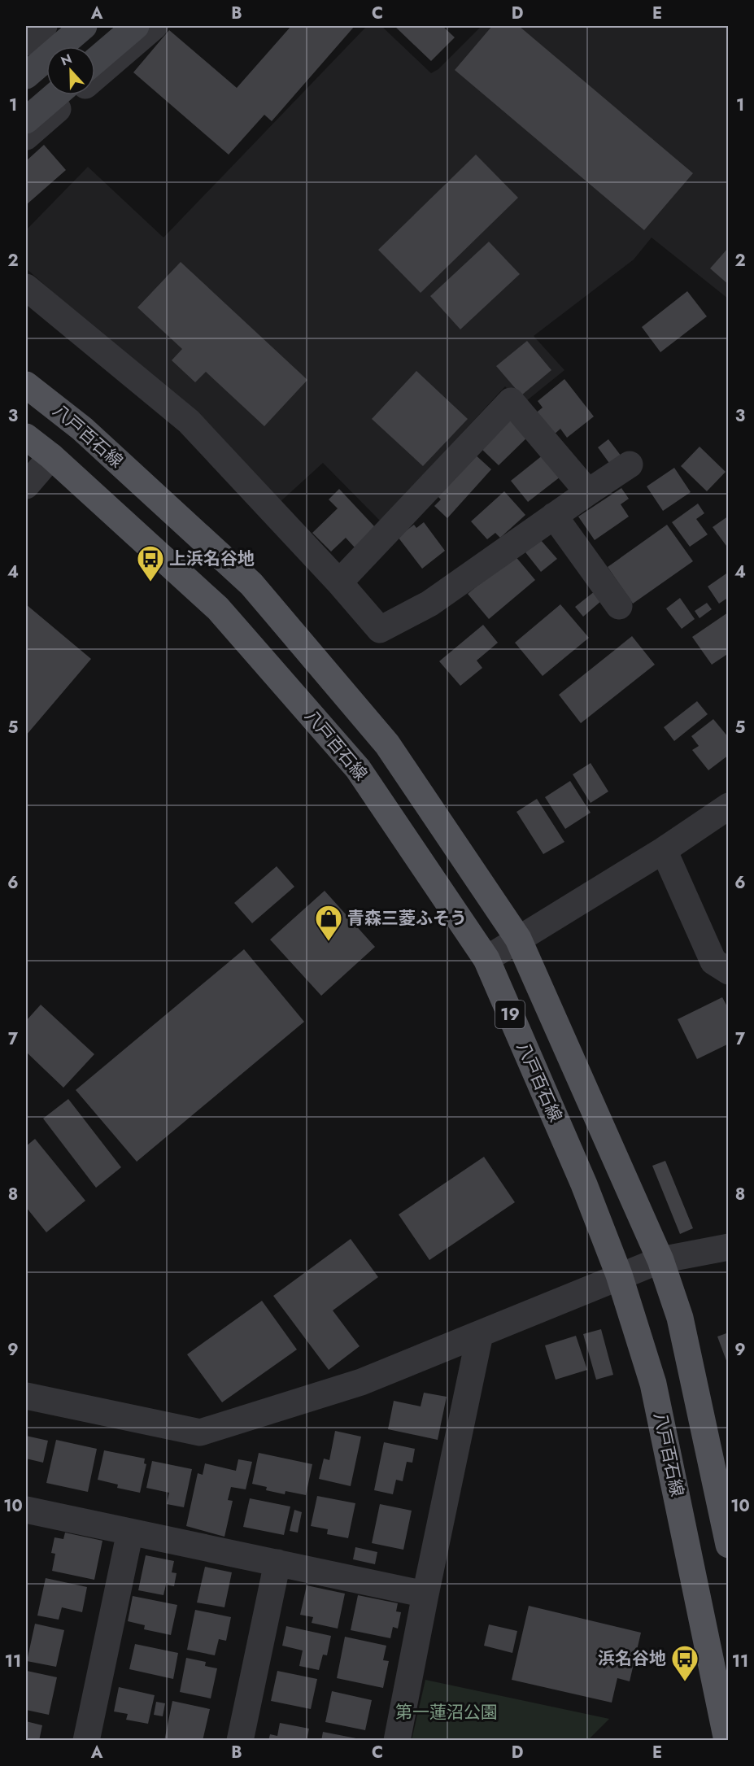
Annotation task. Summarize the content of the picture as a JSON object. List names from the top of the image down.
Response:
{
  "streets": {
    "main road": ["八戸百石線", "19"]
  },
  "parks": ["第一蓮沼公園"],
  "places": {
    "bus stop": ["上浜名谷地", "浜名谷地"],
    "shop": ["青森三菱ふそう"]
  },
  "north": "top",
  "grid": {
    "columns": [
      "A",
      "B",
      "C",
      "D",
      "E"
    ],
    "rows": [
      "1",
      "2",
      "3",
      "4",
      "5",
      "6",
      "7",
      "8",
      "9",
      "10",
      "11"
    ]
  }
}
